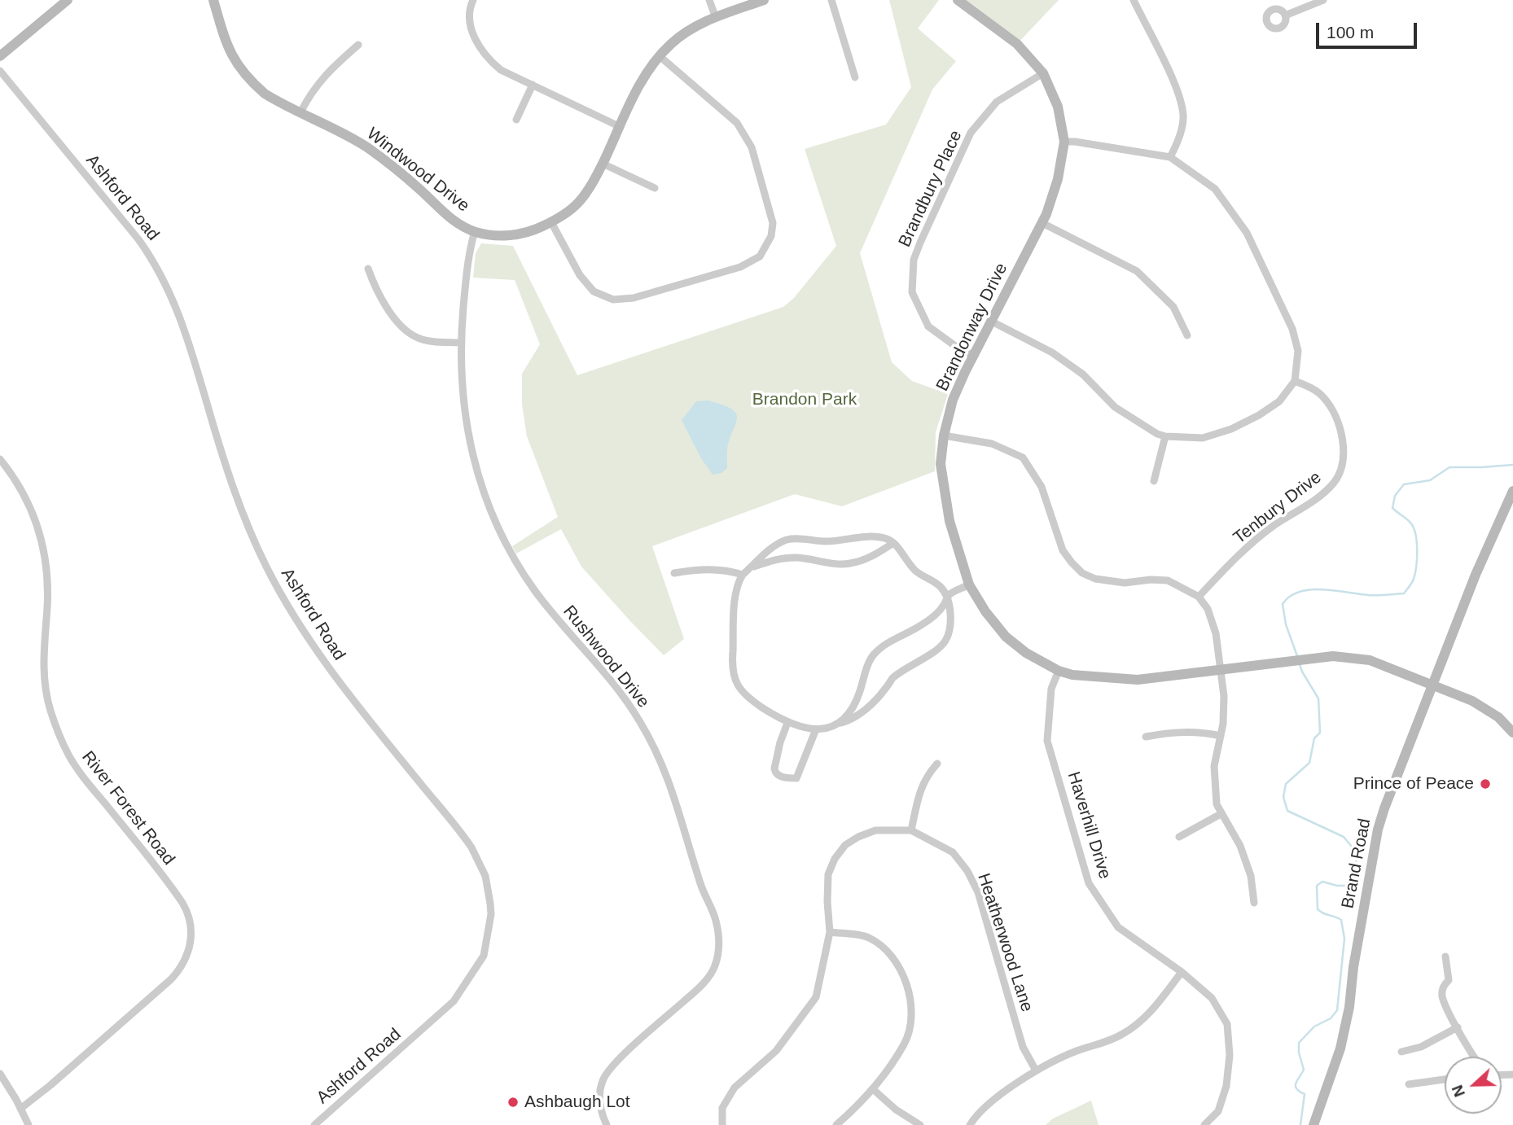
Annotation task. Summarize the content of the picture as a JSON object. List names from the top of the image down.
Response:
{
  "streets": {
    "street": [
      "Windwood Drive",
      "Brandbury Place",
      "Ashford Road",
      "Brandonway Drive",
      "Tenbury Drive",
      "Rushwood Drive",
      "River Forest Road",
      "Haverhill Drive",
      "Brand Road",
      "Heatherwood Lane"
    ]
  },
  "crossings": [
    ["Windwood Drive", "Rushwood Drive"],
    ["Brandbury Place", "Brandonway Drive"],
    ["Brandonway Drive", "Haverhill Drive"],
    ["Brandonway Drive", "Brand Road"]
  ],
  "parks": ["Brandon Park"],
  "places": ["Prince of Peace", "Ashbaugh Lot"],
  "scale_bar": "100 m",
  "north": "left"
}
